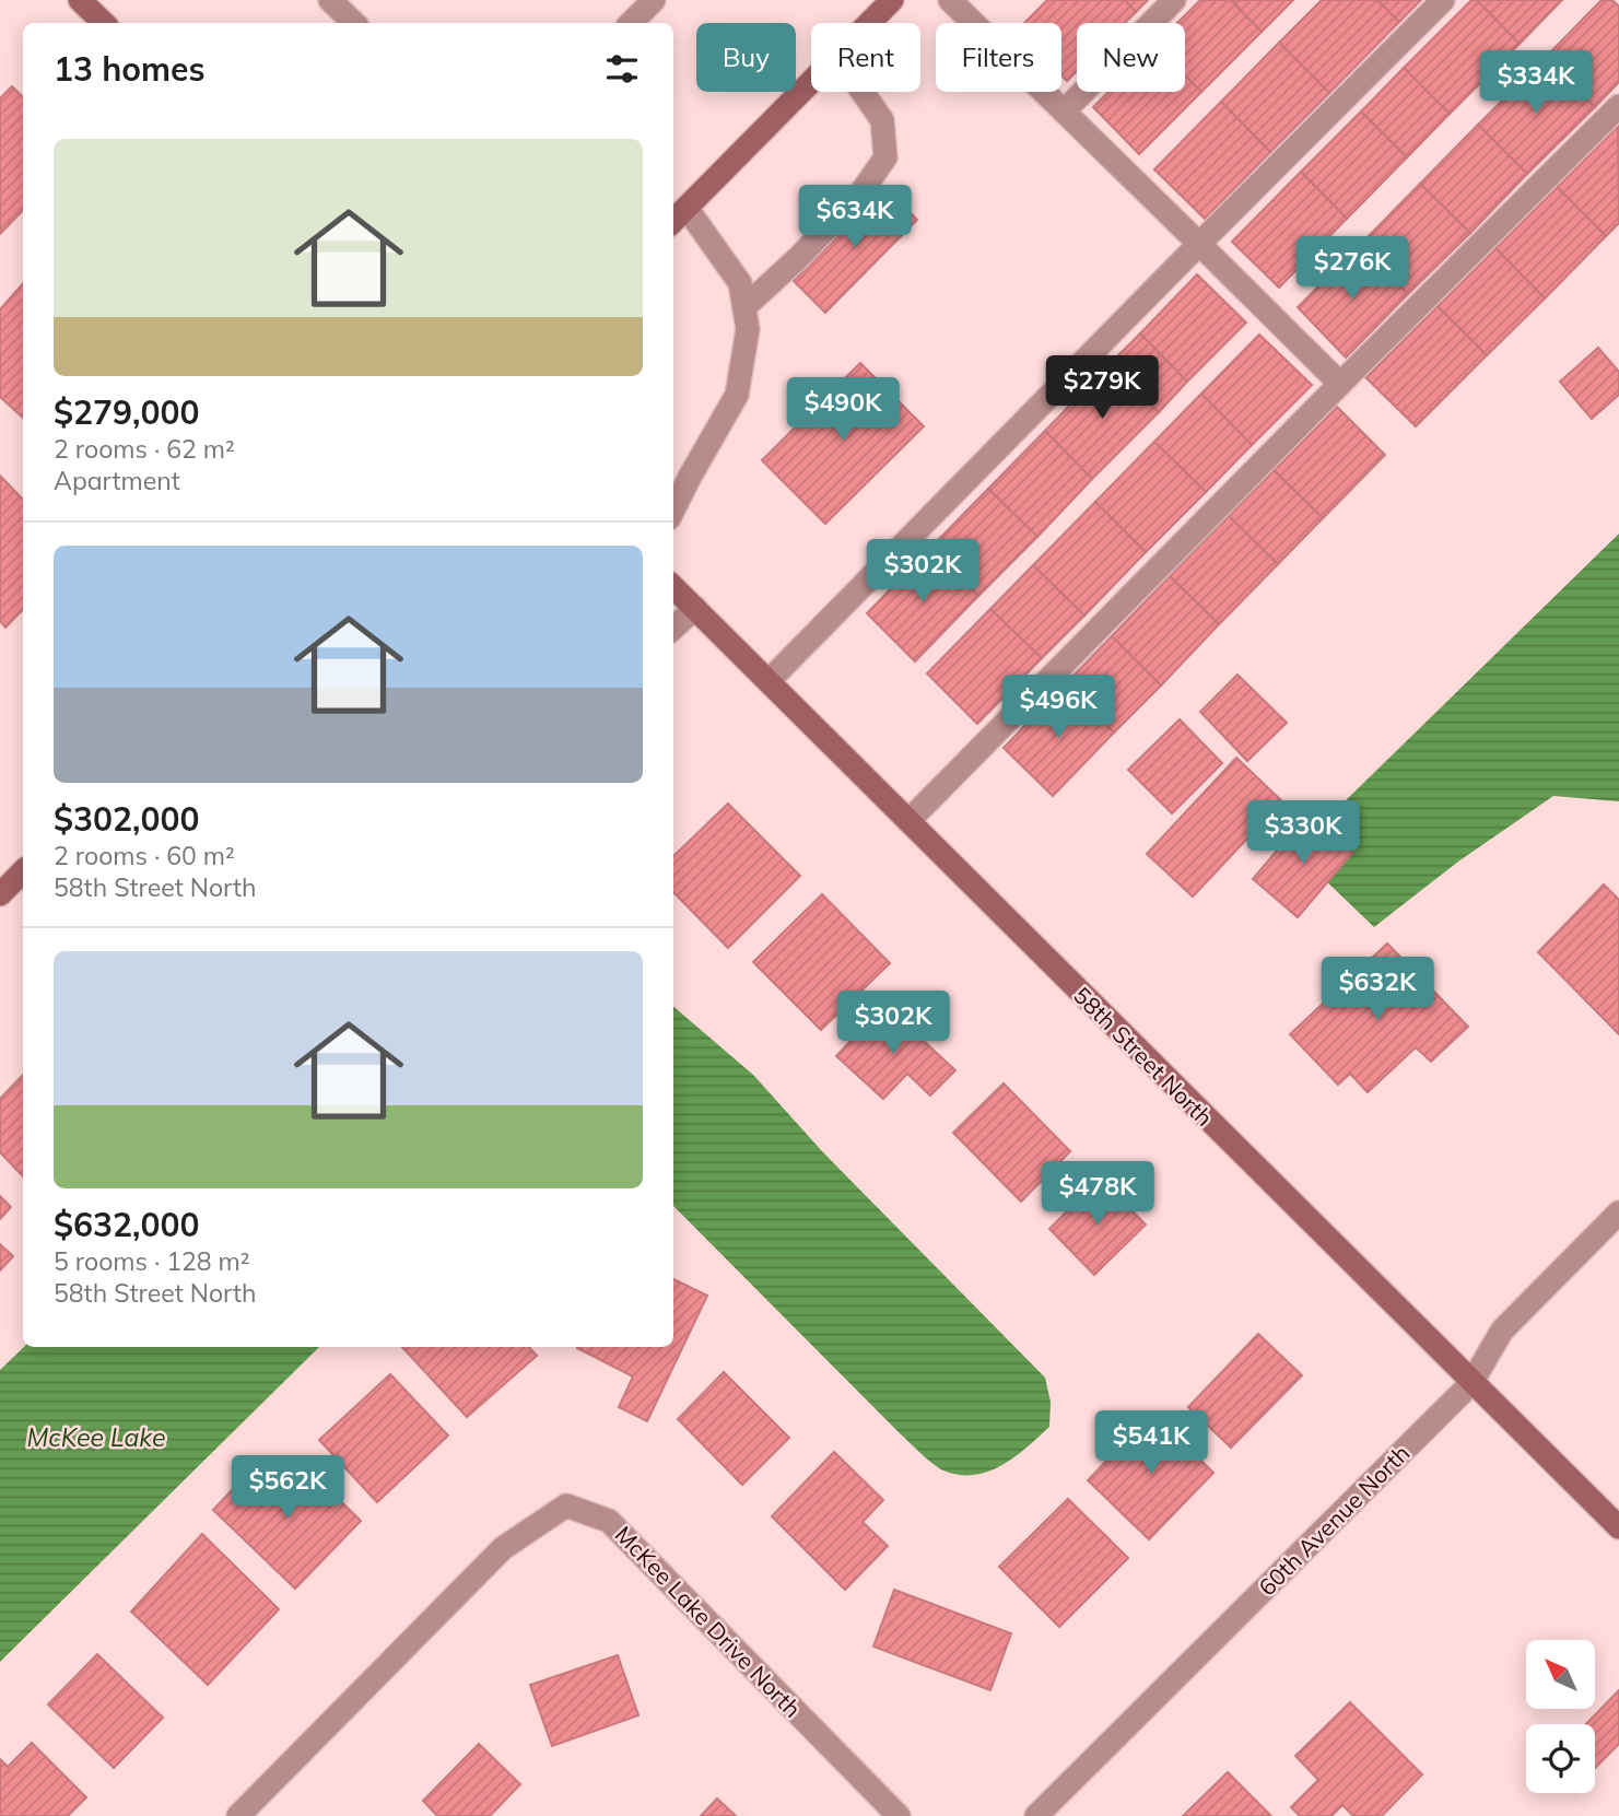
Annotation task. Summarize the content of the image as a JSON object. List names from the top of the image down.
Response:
{
  "streets": {
    "street": ["58th Street North", "60th Avenue North", "McKee Lake Drive North"]
  },
  "crossings": [
    ["58th Street North", "60th Avenue North"]
  ],
  "water": ["McKee Lake"],
  "north": "top left",
  "page": {
    "chip": [
      "Buy",
      "Rent",
      "Filters",
      "New"
    ],
    "heading": "13 homes",
    "price": [
      "$334K",
      "$634K",
      "$276K",
      "$279K",
      "$490K",
      "$302K",
      "$496K",
      "$330K",
      "$632K",
      "$302K",
      "$478K",
      "$541K",
      "$562K"
    ],
    "list": [
      {
        "name": "$279,000",
        "note": "2 rooms · 62 m² · Apartment"
      },
      {
        "name": "$302,000",
        "note": "2 rooms · 60 m² · 58th Street North"
      },
      {
        "name": "$632,000",
        "note": "5 rooms · 128 m² · 58th Street North"
      }
    ]
  }
}
